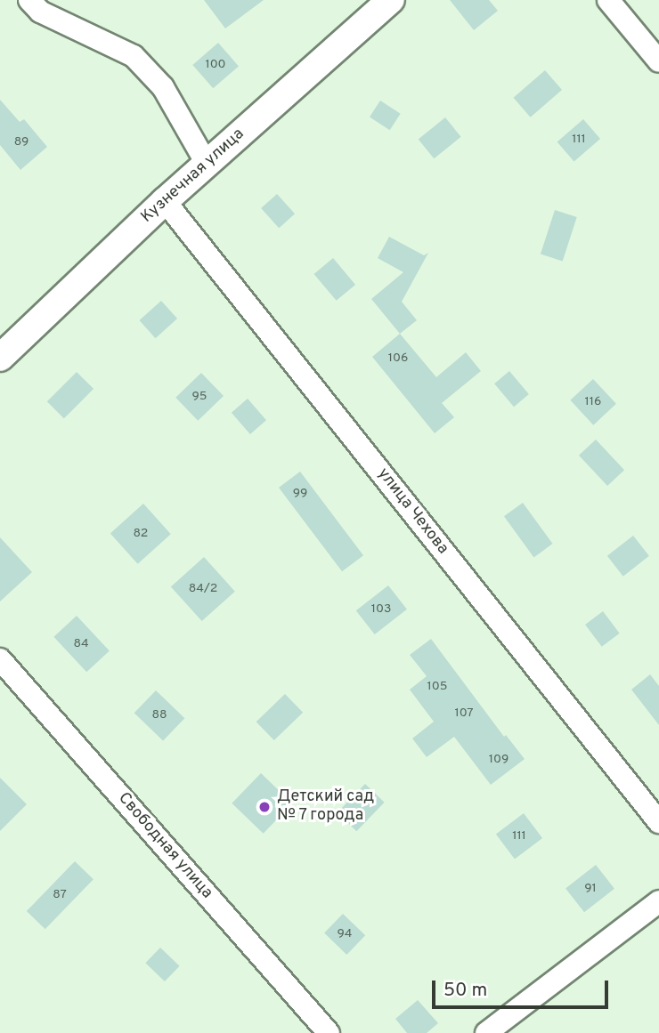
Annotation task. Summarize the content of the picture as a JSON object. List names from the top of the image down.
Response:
{
  "streets": {
    "street": ["Кузнечная улица", "улица Чехова", "Свободная улица"]
  },
  "crossings": [
    ["Кузнечная улица", "улица Чехова"]
  ],
  "places": ["Детский сад № 7 города"],
  "house_numbers": [
    "100",
    "111",
    "89",
    "106",
    "95",
    "116",
    "99",
    "82",
    "84/2",
    "103",
    "84",
    "105",
    "107",
    "88",
    "109",
    "111",
    "91",
    "87",
    "94"
  ],
  "scale_bar": "50 m"
}
